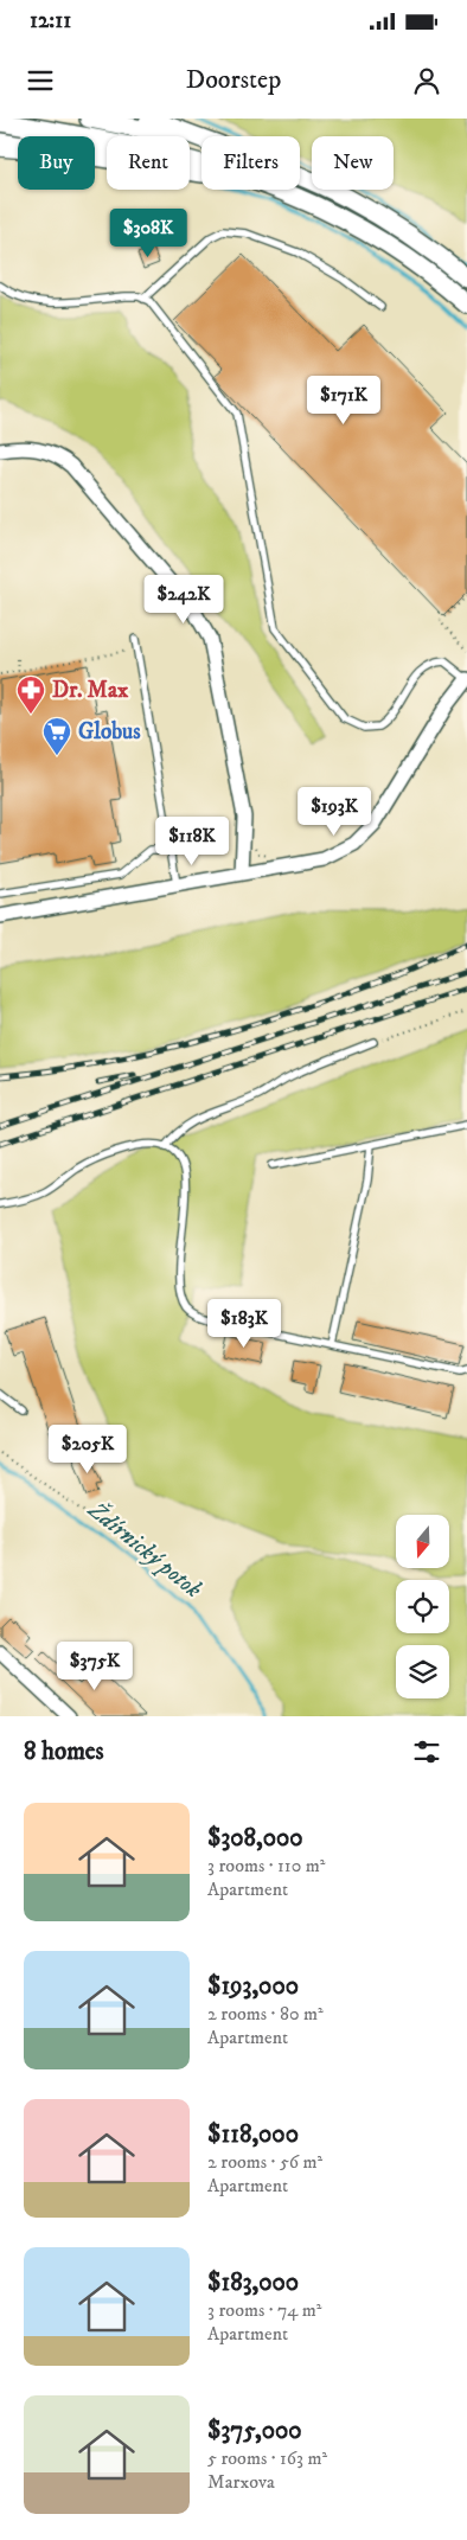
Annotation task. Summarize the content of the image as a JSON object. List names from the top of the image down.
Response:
{
  "water": ["Ždírnický potok"],
  "places": {
    "pharmacy": ["Dr. Max"],
    "supermarket": ["Globus"]
  },
  "north": "bottom",
  "page": {
    "status": "12:11",
    "header": "Doorstep",
    "chip": [
      "Buy",
      "Rent",
      "Filters",
      "New"
    ],
    "price": [
      "$308K",
      "$171K",
      "$242K",
      "$193K",
      "$118K",
      "$183K",
      "$205K",
      "$375K"
    ],
    "heading": "8 homes",
    "list": [
      {
        "name": "$308,000",
        "note": "3 rooms · 110 m² · Apartment"
      },
      {
        "name": "$193,000",
        "note": "2 rooms · 80 m² · Apartment"
      },
      {
        "name": "$118,000",
        "note": "2 rooms · 56 m² · Apartment"
      },
      {
        "name": "$183,000",
        "note": "3 rooms · 74 m² · Apartment"
      },
      {
        "name": "$375,000",
        "note": "5 rooms · 163 m² · Marxova"
      }
    ]
  }
}
